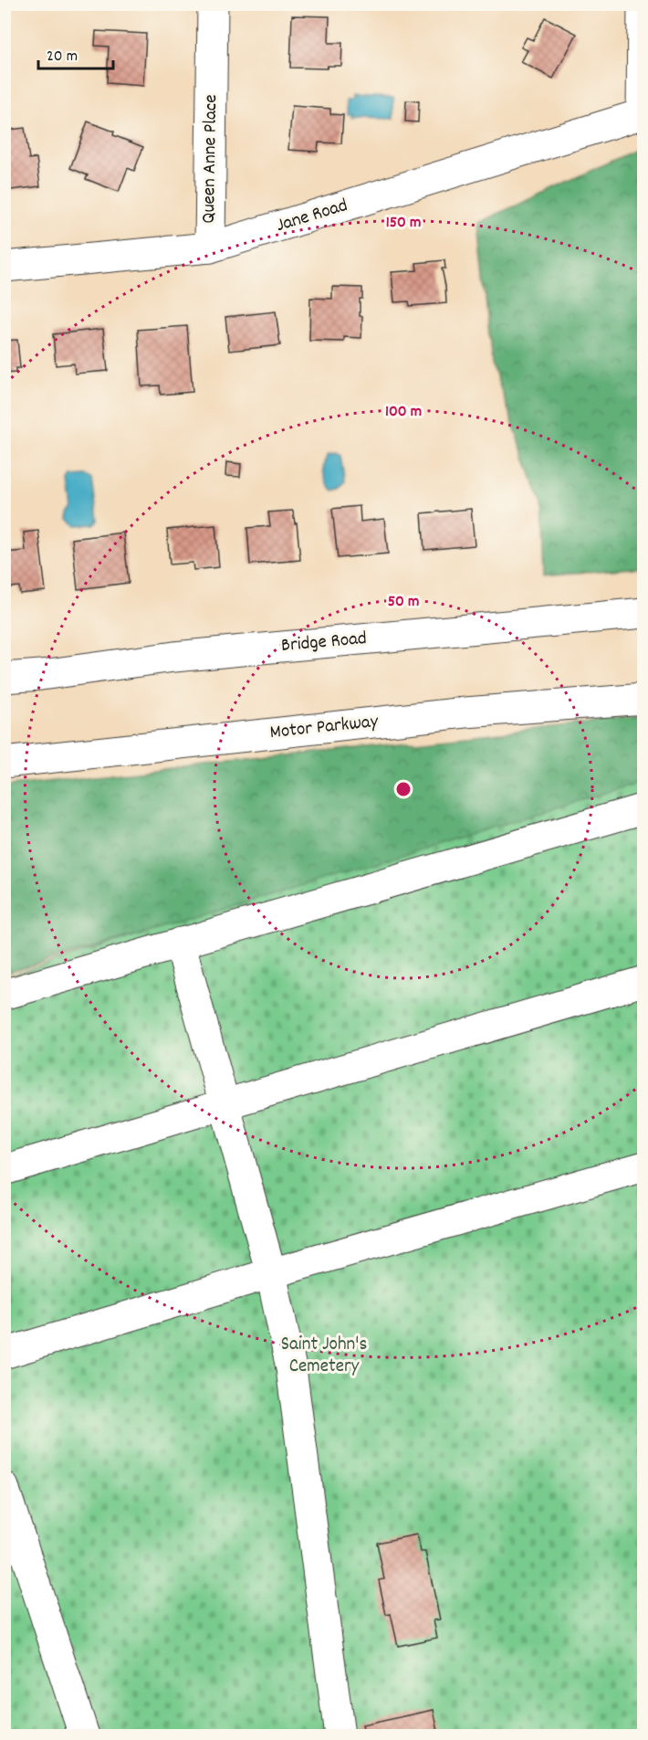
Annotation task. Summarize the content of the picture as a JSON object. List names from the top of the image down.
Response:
{
  "streets": {
    "street": [
      "Queen Anne Place",
      "Jane Road",
      "Bridge Road",
      "Motor Parkway"
    ]
  },
  "crossings": [
    ["Queen Anne Place", "Jane Road"]
  ],
  "parks": ["Saint John's Cemetery"],
  "scale_bar": "20 m",
  "rings": ["150 m", "100 m", "50 m"]
}
